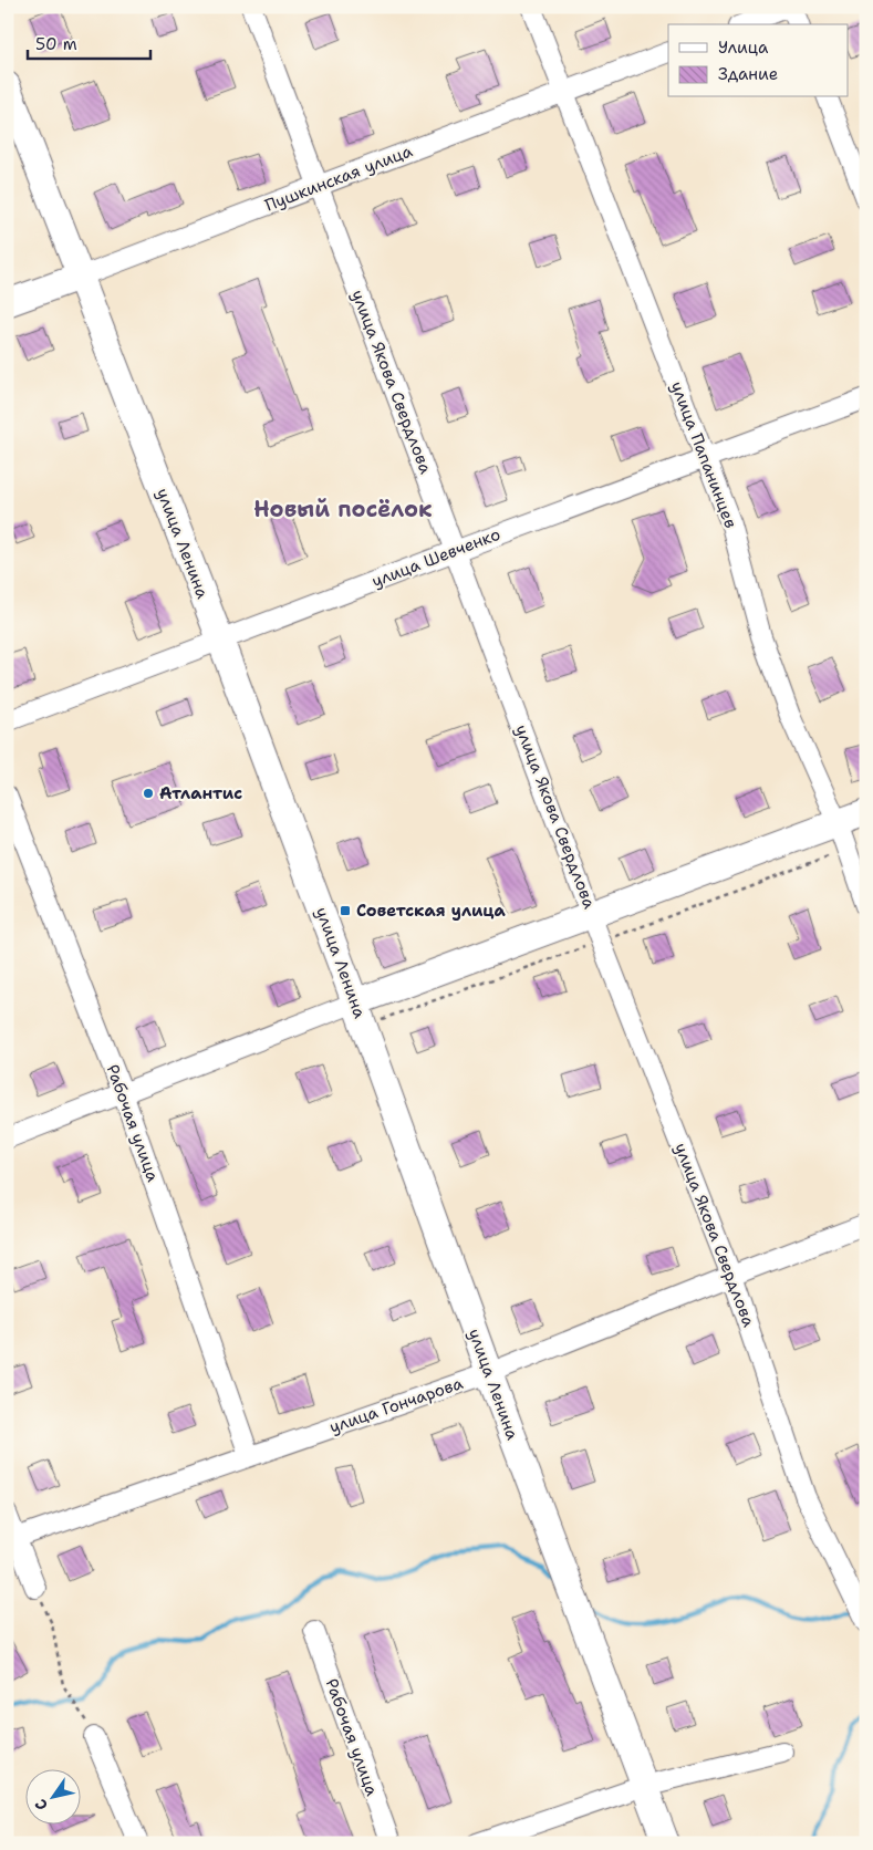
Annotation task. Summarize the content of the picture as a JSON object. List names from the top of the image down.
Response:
{
  "streets": {
    "main road": ["Пушкинская улица", "улица Ленина"],
    "street": [
      "улица Якова Свердлова",
      "улица Папанинцев",
      "улица Шевченко",
      "Рабочая улица",
      "улица Гончарова"
    ]
  },
  "crossings": [
    ["Пушкинская улица", "улица Якова Свердлова"],
    ["Пушкинская улица", "улица Папанинцев"],
    ["Пушкинская улица", "улица Ленина"],
    ["улица Якова Свердлова", "улица Шевченко"],
    ["улица Якова Свердлова", "улица Гончарова"],
    ["улица Папанинцев", "улица Шевченко"],
    ["улица Ленина", "улица Шевченко"],
    ["улица Ленина", "улица Гончарова"],
    ["Рабочая улица", "улица Гончарова"]
  ],
  "districts": ["Новый посёлок"],
  "places": {
    "other": ["Атлантис"],
    "transit": ["Советская улица"]
  },
  "legend": ["Улица", "Здание"],
  "scale_bar": "50 m",
  "north": "bottom left"
}
